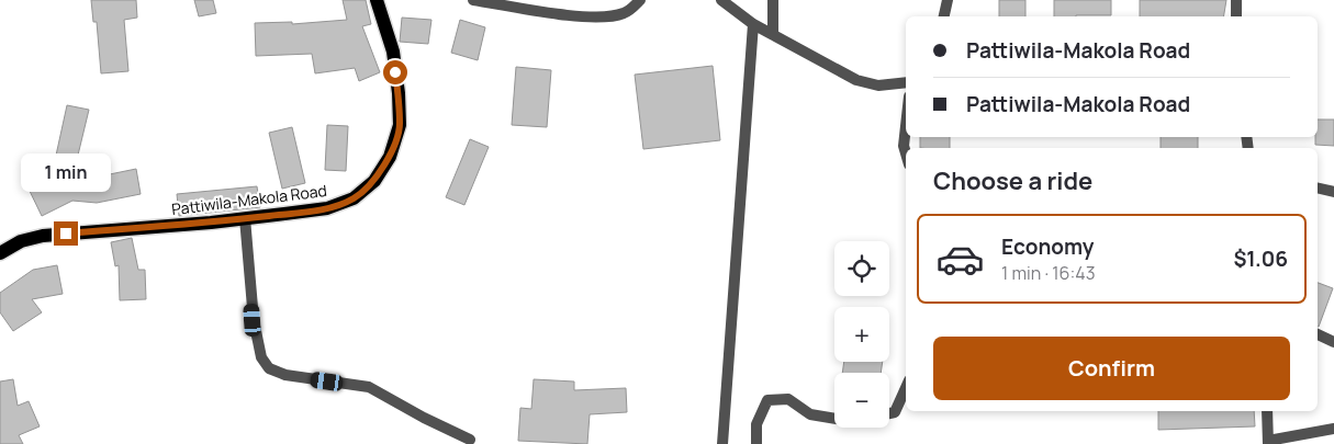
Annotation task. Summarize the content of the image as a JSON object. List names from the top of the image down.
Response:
{
  "streets": {
    "main road": ["Pattiwila-Makola Road"]
  },
  "page": {
    "banner": ["Pattiwila-Makola Road", "Pattiwila-Makola Road"],
    "heading": "Choose a ride",
    "bubble": "1 min",
    "list": [
      {
        "name": "Economy",
        "note": "1 min · 16:43",
        "value": "$1.06"
      }
    ],
    "map_buttons": ["+", "−"],
    "buttons": "Confirm"
  }
}
